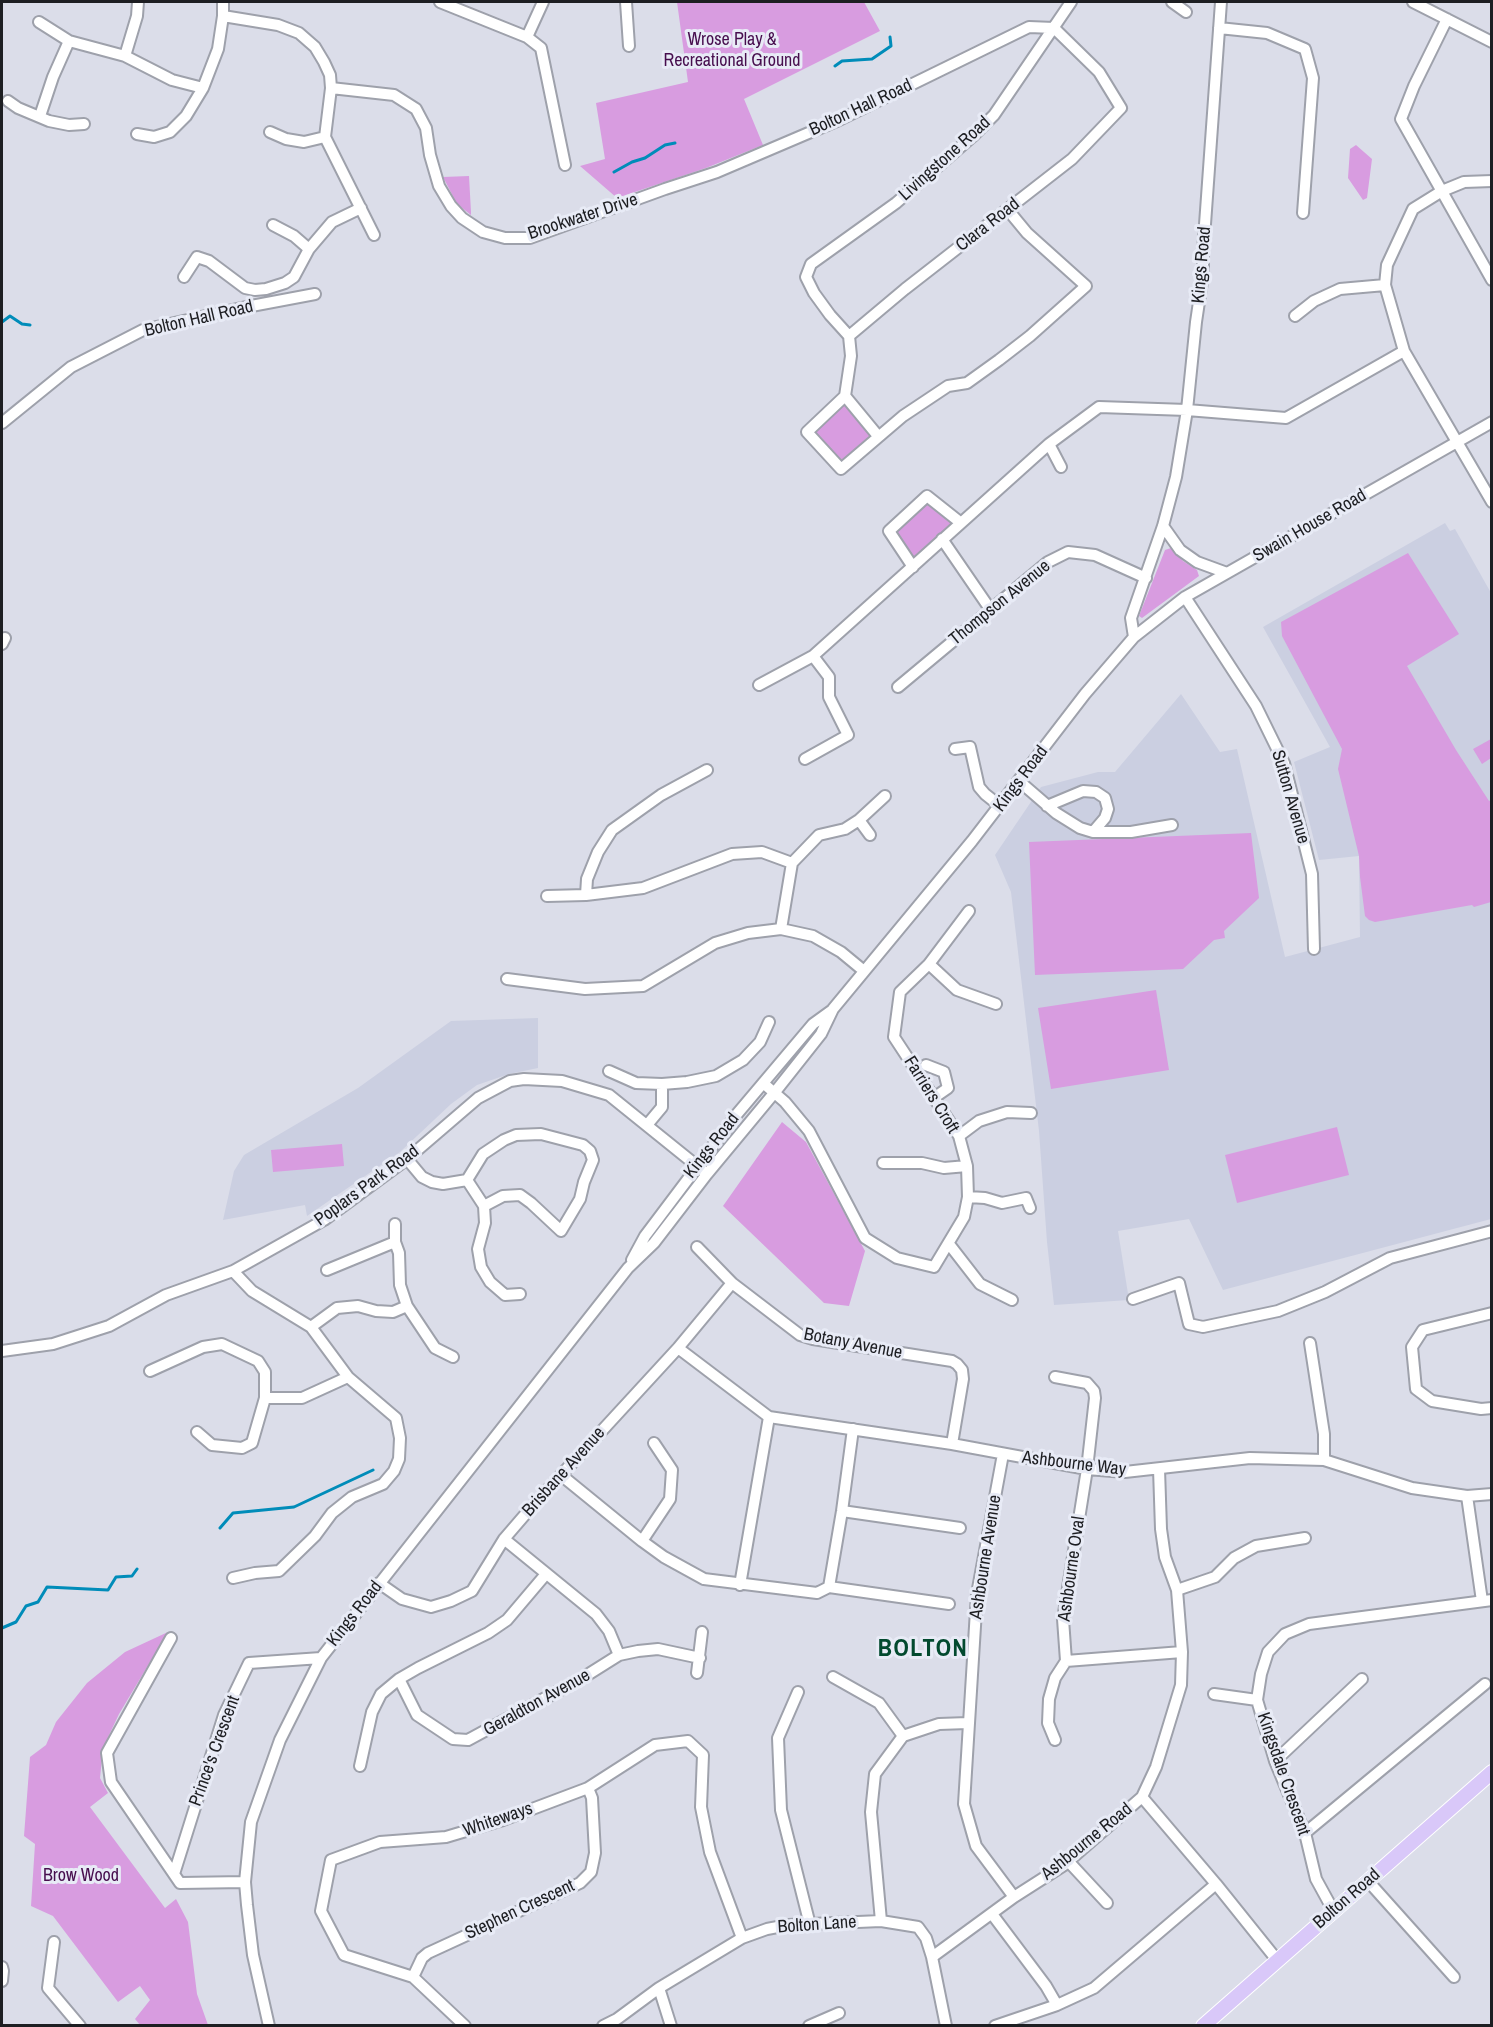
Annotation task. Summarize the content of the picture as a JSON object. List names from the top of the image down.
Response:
{
  "streets": {
    "main road": ["Bolton Road"],
    "street": [
      "Bolton Hall Road",
      "Livingstone Road",
      "Brookwater Drive",
      "Clara Road",
      "Kings Road",
      "Swain House Road",
      "Thompson Avenue",
      "Sutton Avenue",
      "Farriers Croft",
      "Poplars Park Road",
      "Botany Avenue",
      "Ashbourne Way",
      "Brisbane Avenue",
      "Ashbourne Avenue",
      "Ashbourne Oval",
      "Geraldton Avenue",
      "Prince's Crescent",
      "Kingsdale Crescent",
      "Whiteways",
      "Ashbourne Road",
      "Stephen Crescent",
      "Bolton Lane"
    ]
  },
  "crossings": [
    ["Bolton Hall Road", "Livingstone Road"],
    ["Bolton Hall Road", "Brookwater Drive"],
    ["Bolton Hall Road", "Clara Road"],
    ["Livingstone Road", "Clara Road"],
    ["Kings Road", "Swain House Road"],
    ["Kings Road", "Thompson Avenue"],
    ["Kings Road", "Farriers Croft"],
    ["Kings Road", "Poplars Park Road"],
    ["Kings Road", "Brisbane Avenue"],
    ["Kings Road", "Prince's Crescent"],
    ["Swain House Road", "Sutton Avenue"],
    ["Botany Avenue", "Ashbourne Way"],
    ["Botany Avenue", "Brisbane Avenue"],
    ["Ashbourne Way", "Brisbane Avenue"],
    ["Ashbourne Way", "Ashbourne Avenue"],
    ["Ashbourne Way", "Ashbourne Oval"],
    ["Ashbourne Way", "Ashbourne Road"],
    ["Ashbourne Avenue", "Ashbourne Road"],
    ["Kingsdale Crescent", "Bolton Road"],
    ["Whiteways", "Stephen Crescent"],
    ["Whiteways", "Bolton Lane"],
    ["Ashbourne Road", "Bolton Lane"]
  ],
  "districts": ["BOLTON"],
  "parks": ["Wrose Play & Recreational Ground", "Brow Wood"]
}
